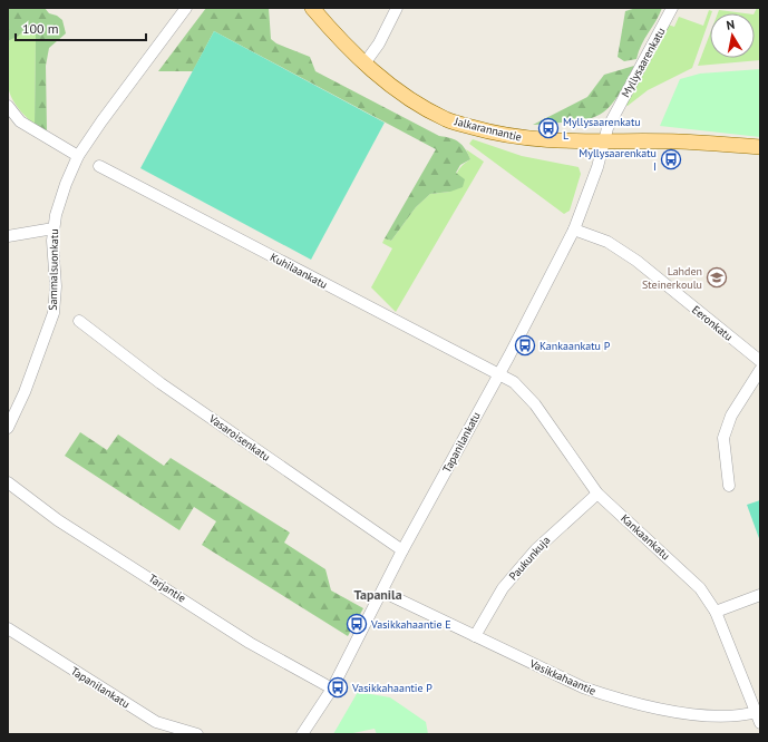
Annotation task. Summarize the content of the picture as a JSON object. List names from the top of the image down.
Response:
{
  "streets": {
    "main road": ["Jalkarannantie"],
    "street": [
      "Myllysaarenkatu",
      "Sammalsuonkatu",
      "Kuhilaankatu",
      "Eeronkatu",
      "Vasaroisenkatu",
      "Tapanilankatu",
      "Kankaankatu",
      "Paukunkuja",
      "Tarjantie",
      "Vasikkahaantie"
    ]
  },
  "crossings": [
    ["Myllysaarenkatu", "Jalkarannantie"],
    ["Myllysaarenkatu", "Tapanilankatu"],
    ["Jalkarannantie", "Tapanilankatu"],
    ["Kuhilaankatu", "Tapanilankatu"],
    ["Kuhilaankatu", "Kankaankatu"],
    ["Eeronkatu", "Tapanilankatu"],
    ["Vasaroisenkatu", "Tapanilankatu"],
    ["Tapanilankatu", "Kankaankatu"],
    ["Tapanilankatu", "Tarjantie"],
    ["Tapanilankatu", "Vasikkahaantie"],
    ["Kankaankatu", "Paukunkuja"],
    ["Kankaankatu", "Vasikkahaantie"],
    ["Paukunkuja", "Vasikkahaantie"]
  ],
  "districts": ["Tapanila"],
  "places": {
    "bus stop": [
      "Myllysaarenkatu L",
      "Myllysaarenkatu I",
      "Kankaankatu P",
      "Vasikkahaantie E",
      "Vasikkahaantie P"
    ],
    "school or university": ["Lahden Steinerkoulu"]
  },
  "scale_bar": "100 m",
  "north": "top"
}
